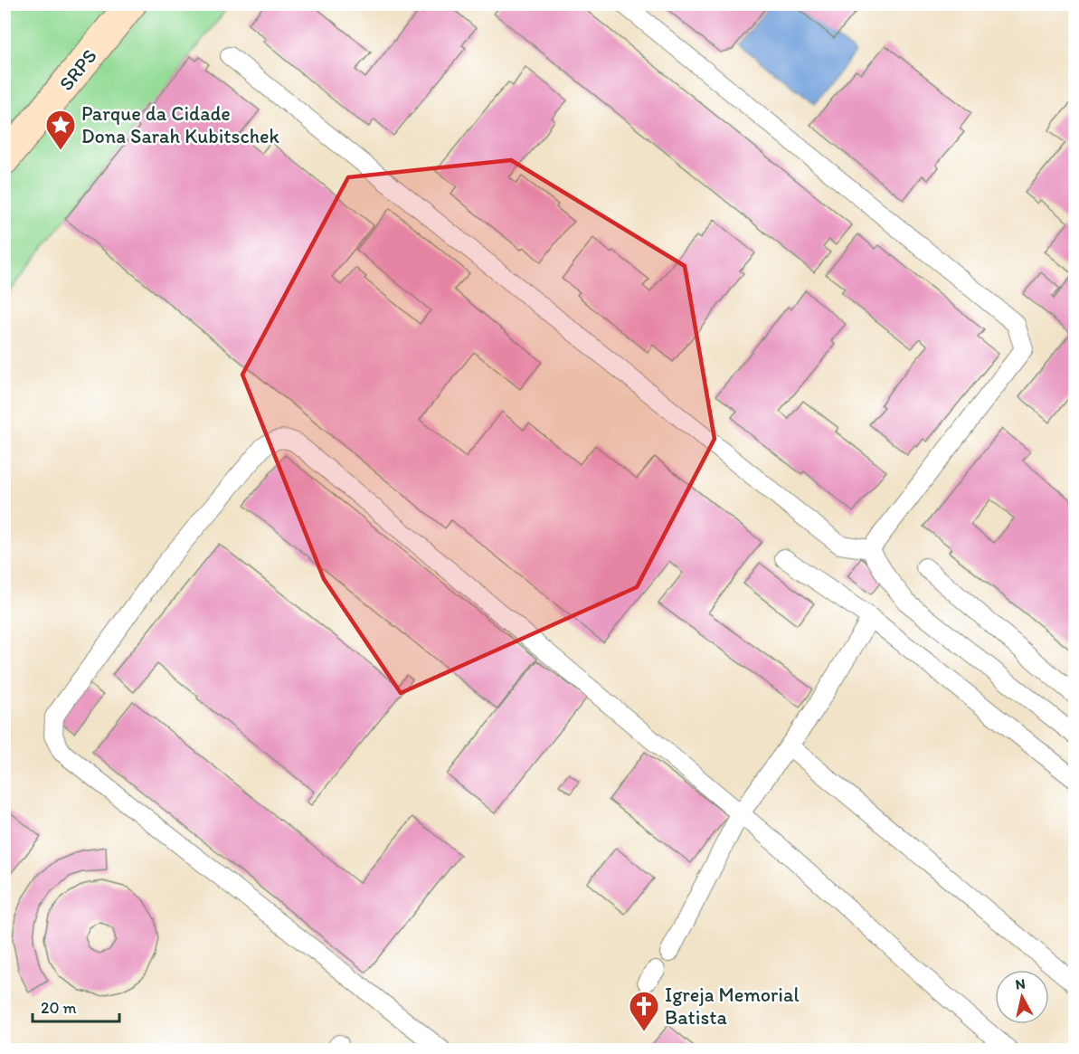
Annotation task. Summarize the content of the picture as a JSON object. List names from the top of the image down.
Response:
{
  "streets": {
    "main road": ["SRPS"]
  },
  "places": {
    "place": ["Parque da Cidade Dona Sarah Kubitschek"],
    "church": ["Igreja Memorial Batista"]
  },
  "scale_bar": "20 m",
  "north": "top"
}
